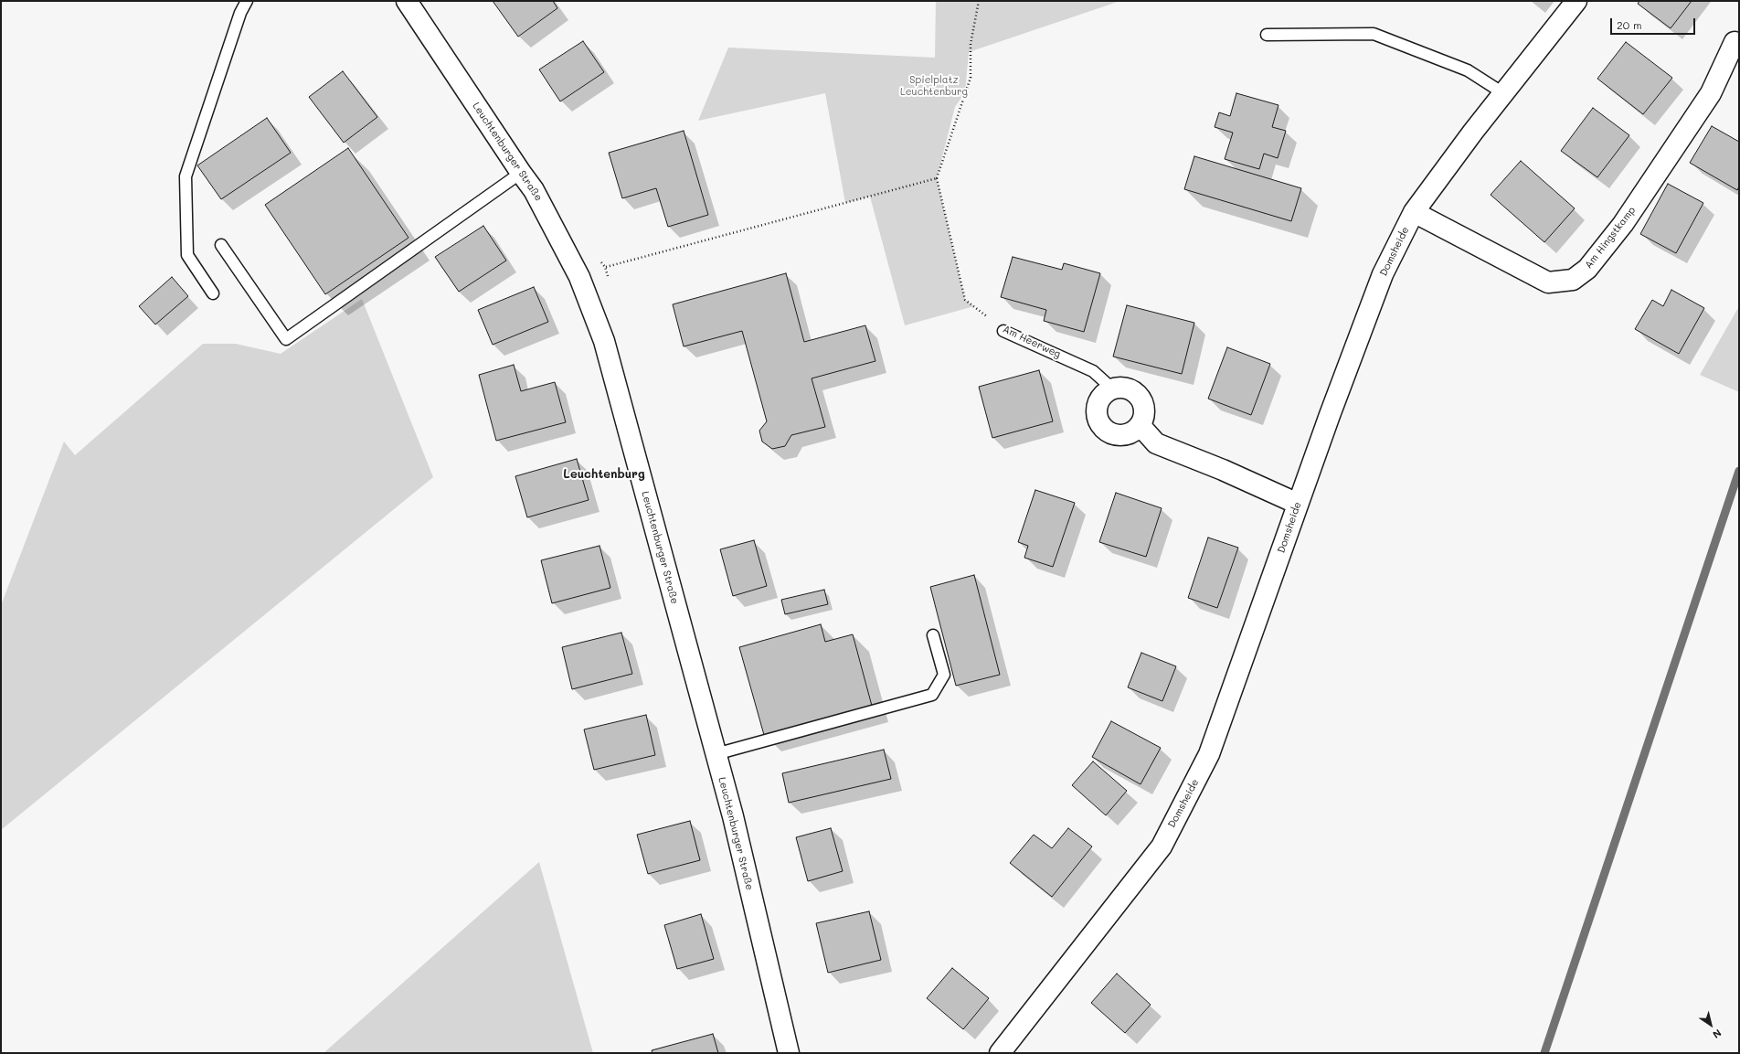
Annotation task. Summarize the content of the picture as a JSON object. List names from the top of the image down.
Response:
{
  "streets": {
    "street": ["Leuchtenburger Straße", "Am Hingstkamp", "Domsheide"],
    "lane": ["Am Heerweg"]
  },
  "crossings": [
    ["Am Hingstkamp", "Domsheide"]
  ],
  "districts": ["Leuchtenburg"],
  "parks": ["Spielplatz Leuchtenburg"],
  "scale_bar": "20 m",
  "north": "bottom right"
}
